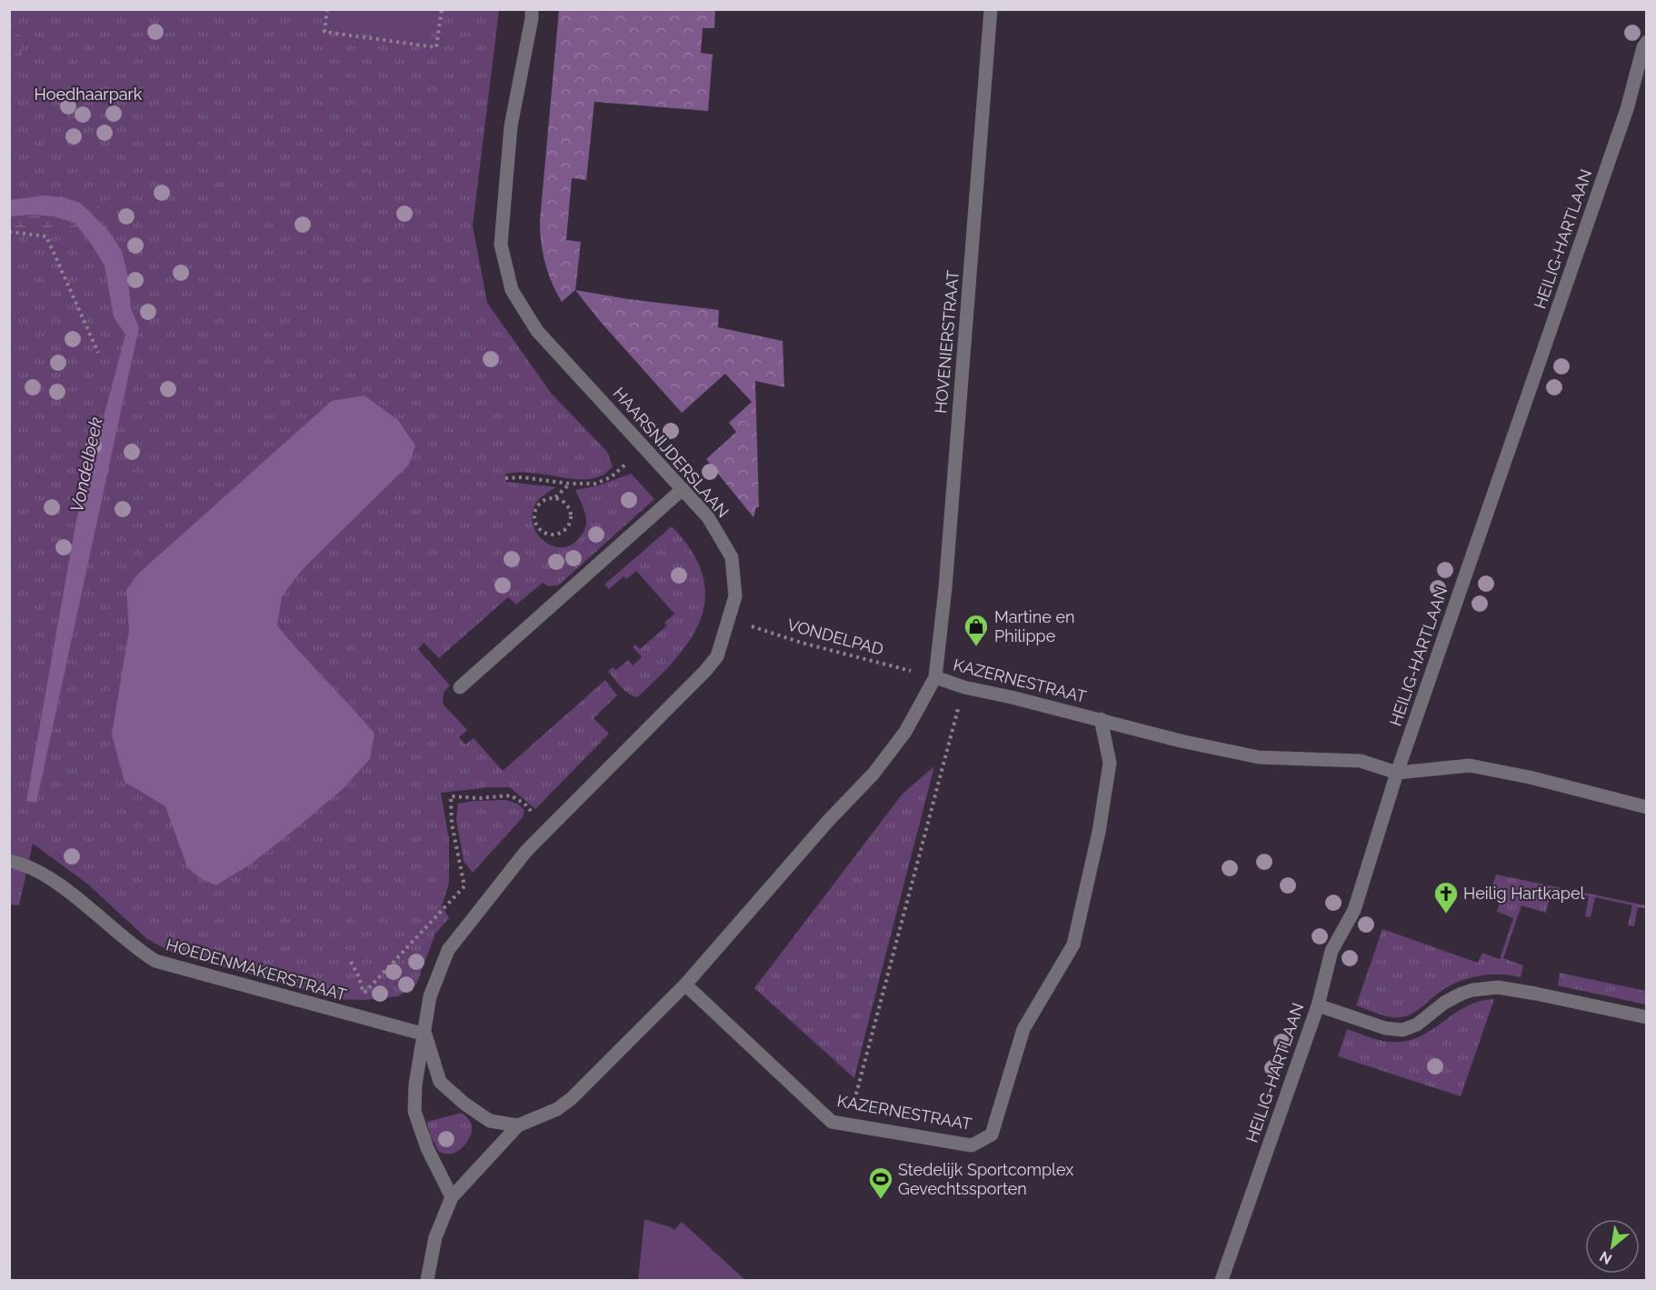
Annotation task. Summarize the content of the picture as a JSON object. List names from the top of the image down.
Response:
{
  "streets": {
    "street": [
      "HEILIG-HARTLAAN",
      "HOVENIERSTRAAT",
      "HAARSNIJDERSLAAN",
      "KAZERNESTRAAT",
      "HOEDENMAKERSTRAAT"
    ],
    "path": ["VONDELPAD"]
  },
  "crossings": [
    ["HEILIG-HARTLAAN", "KAZERNESTRAAT"],
    ["HOVENIERSTRAAT", "VONDELPAD"],
    ["HOVENIERSTRAAT", "KAZERNESTRAAT"],
    ["HAARSNIJDERSLAAN", "VONDELPAD"],
    ["HAARSNIJDERSLAAN", "KAZERNESTRAAT"],
    ["HAARSNIJDERSLAAN", "HOEDENMAKERSTRAAT"],
    ["VONDELPAD", "KAZERNESTRAAT"]
  ],
  "water": ["Vondelbeek"],
  "parks": ["Hoedhaarpark"],
  "places": {
    "shop": ["Martine en Philippe"],
    "church": ["Heilig Hartkapel"],
    "sports": ["Stedelijk Sportcomplex Gevechtssporten"]
  },
  "north": "bottom left"
}
